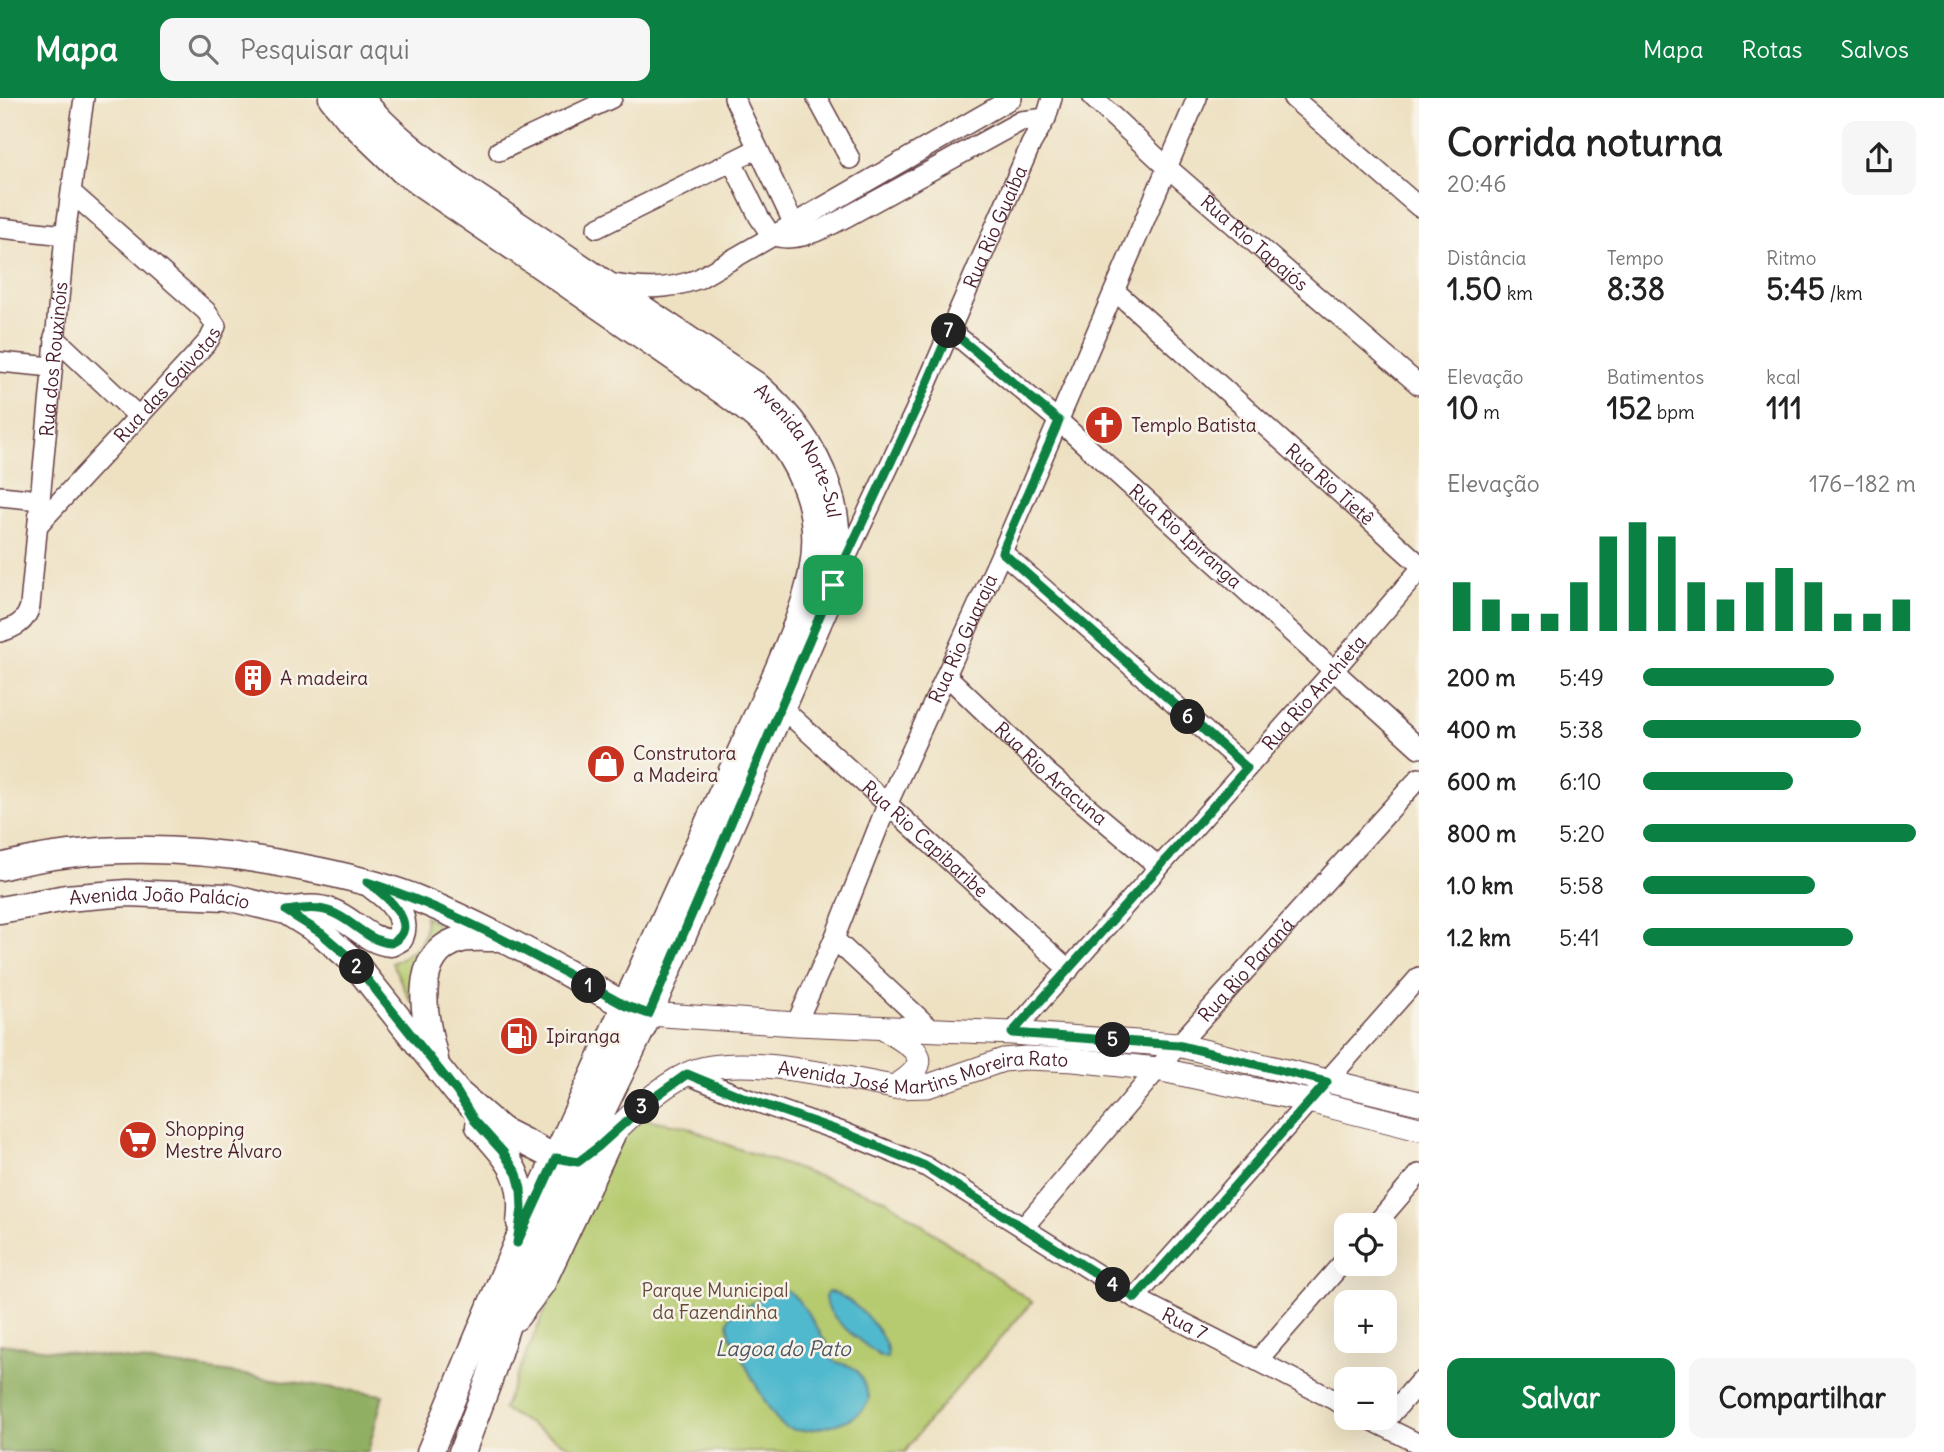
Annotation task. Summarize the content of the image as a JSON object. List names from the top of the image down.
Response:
{
  "streets": {
    "main road": ["Avenida Norte-Sul", "Avenida João Palácio"],
    "street": [
      "Rua Rio Guaíba",
      "Rua Rio Tapajós",
      "Rua dos Rouxinóis",
      "Rua das Gaivotas",
      "Rua Rio Tietê",
      "Rua Rio Ipiranga",
      "Rua Rio Guaraja",
      "Rua Rio Anchieta",
      "Rua Rio Aracuna",
      "Rua Rio Capibaribe",
      "Rua Rio Paraná",
      "Avenida José Martins Moreira Rato",
      "Rua 7"
    ]
  },
  "crossings": [
    ["Rua Rio Guaíba", "Avenida Norte-Sul"],
    ["Rua Rio Guaíba", "Rua Rio Ipiranga"],
    ["Rua Rio Tapajós", "Rua Rio Guaraja"],
    ["Rua dos Rouxinóis", "Rua das Gaivotas"],
    ["Avenida Norte-Sul", "Rua Rio Capibaribe"],
    ["Avenida Norte-Sul", "Avenida José Martins Moreira Rato"],
    ["Rua Rio Tietê", "Rua Rio Guaraja"],
    ["Rua Rio Ipiranga", "Rua Rio Guaraja"],
    ["Rua Rio Ipiranga", "Rua Rio Anchieta"],
    ["Rua Rio Guaraja", "Rua Rio Aracuna"],
    ["Rua Rio Guaraja", "Rua Rio Capibaribe"],
    ["Rua Rio Guaraja", "Avenida José Martins Moreira Rato"],
    ["Rua Rio Anchieta", "Rua Rio Aracuna"],
    ["Rua Rio Anchieta", "Rua Rio Capibaribe"],
    ["Rua Rio Anchieta", "Avenida José Martins Moreira Rato"],
    ["Avenida João Palácio", "Avenida José Martins Moreira Rato"],
    ["Rua Rio Paraná", "Avenida José Martins Moreira Rato"],
    ["Rua Rio Paraná", "Rua 7"],
    ["Avenida José Martins Moreira Rato", "Rua 7"]
  ],
  "water": ["Lagoa do Pato"],
  "parks": ["Parque Municipal da Fazendinha"],
  "places": {
    "church": ["Templo Batista"],
    "building": ["A madeira"],
    "shop": ["Construtora a Madeira"],
    "fuel station": ["Ipiranga"],
    "supermarket": ["Shopping Mestre Álvaro"]
  },
  "page": {
    "header": "Mapa",
    "search": "Pesquisar aqui",
    "nav": ["Mapa", "Rotas", "Salvos"],
    "heading": ["Corrida noturna", "20:46"],
    "stats": [
      ["Distância", "1.50 km"],
      ["Tempo", "8:38"],
      ["Ritmo", "5:45 /km"],
      ["Elevação", "10 m"],
      ["Batimentos", "152 bpm"],
      ["kcal", "111"]
    ],
    "pins": [
      "7",
      "6",
      "2",
      "1",
      "5",
      "3",
      "4"
    ],
    "chart": ["Elevação", "176–182 m"],
    "list": [
      {
        "name": "200 m",
        "note": "5:49"
      },
      {
        "name": "400 m",
        "note": "5:38"
      },
      {
        "name": "600 m",
        "note": "6:10"
      },
      {
        "name": "800 m",
        "note": "5:20"
      },
      {
        "name": "1.0 km",
        "note": "5:58"
      },
      {
        "name": "1.2 km",
        "note": "5:41"
      }
    ],
    "map_buttons": ["+", "−"],
    "buttons": ["Salvar", "Compartilhar"]
  }
}
